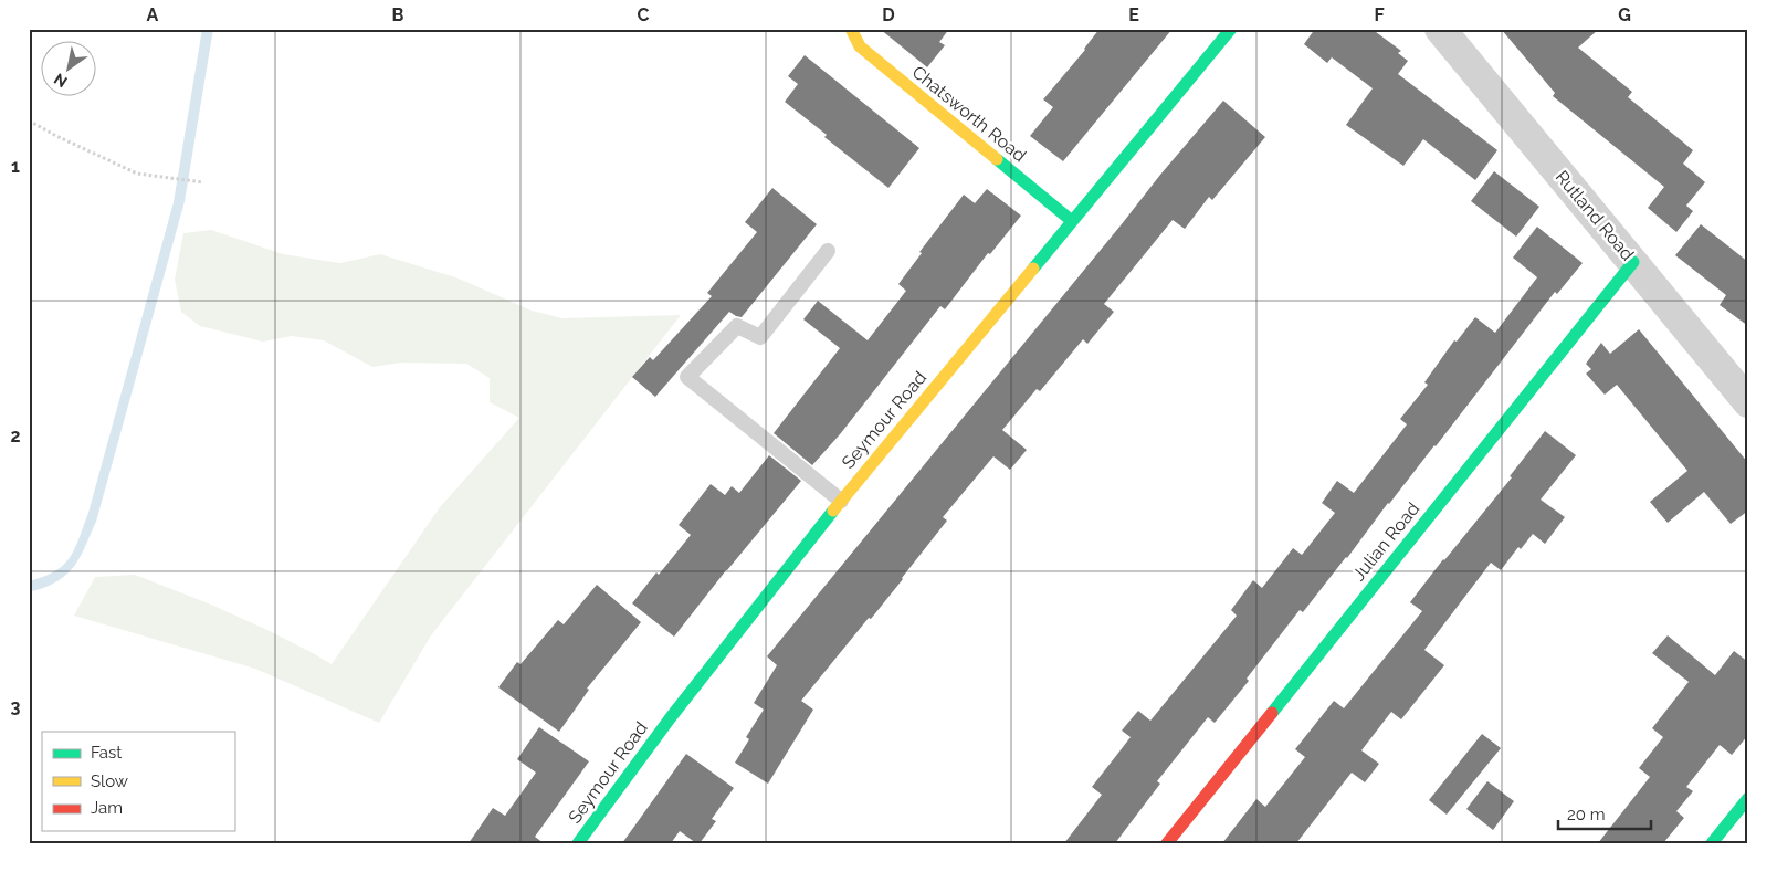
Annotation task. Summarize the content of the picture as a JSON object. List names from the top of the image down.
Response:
{
  "streets": {
    "street": [
      "Chatsworth Road",
      "Rutland Road",
      "Seymour Road",
      "Julian Road"
    ]
  },
  "crossings": [
    ["Chatsworth Road", "Seymour Road"],
    ["Rutland Road", "Julian Road"]
  ],
  "legend": ["Fast", "Slow", "Jam"],
  "scale_bar": "20 m",
  "north": "bottom left",
  "grid": {
    "columns": [
      "A",
      "B",
      "C",
      "D",
      "E",
      "F",
      "G"
    ],
    "rows": ["1", "2", "3"]
  }
}
